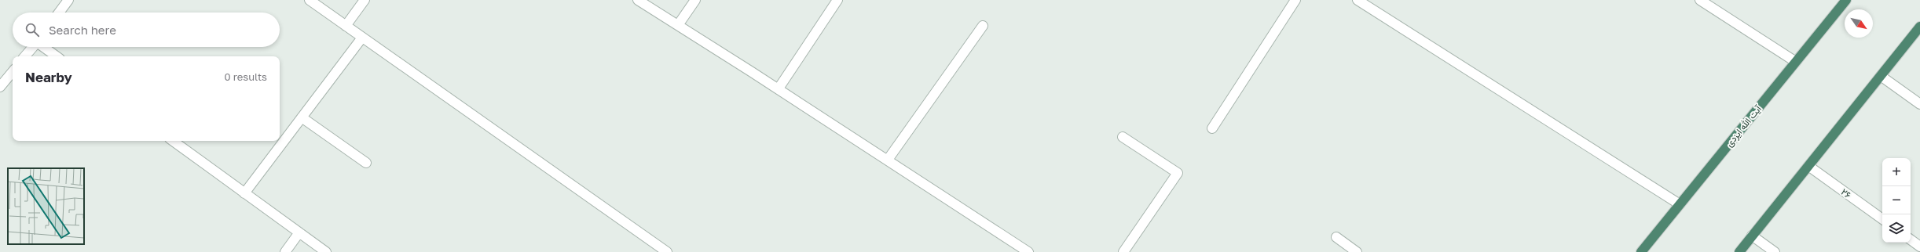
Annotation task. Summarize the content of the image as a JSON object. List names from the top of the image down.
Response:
{
  "streets": {
    "highway": ["آیت الله ایزدی"],
    "street": ["۲۶"]
  },
  "north": "bottom right",
  "page": {
    "search": "Search here",
    "heading": ["Nearby", "0 results"],
    "map_buttons": ["+", "−"]
  }
}
